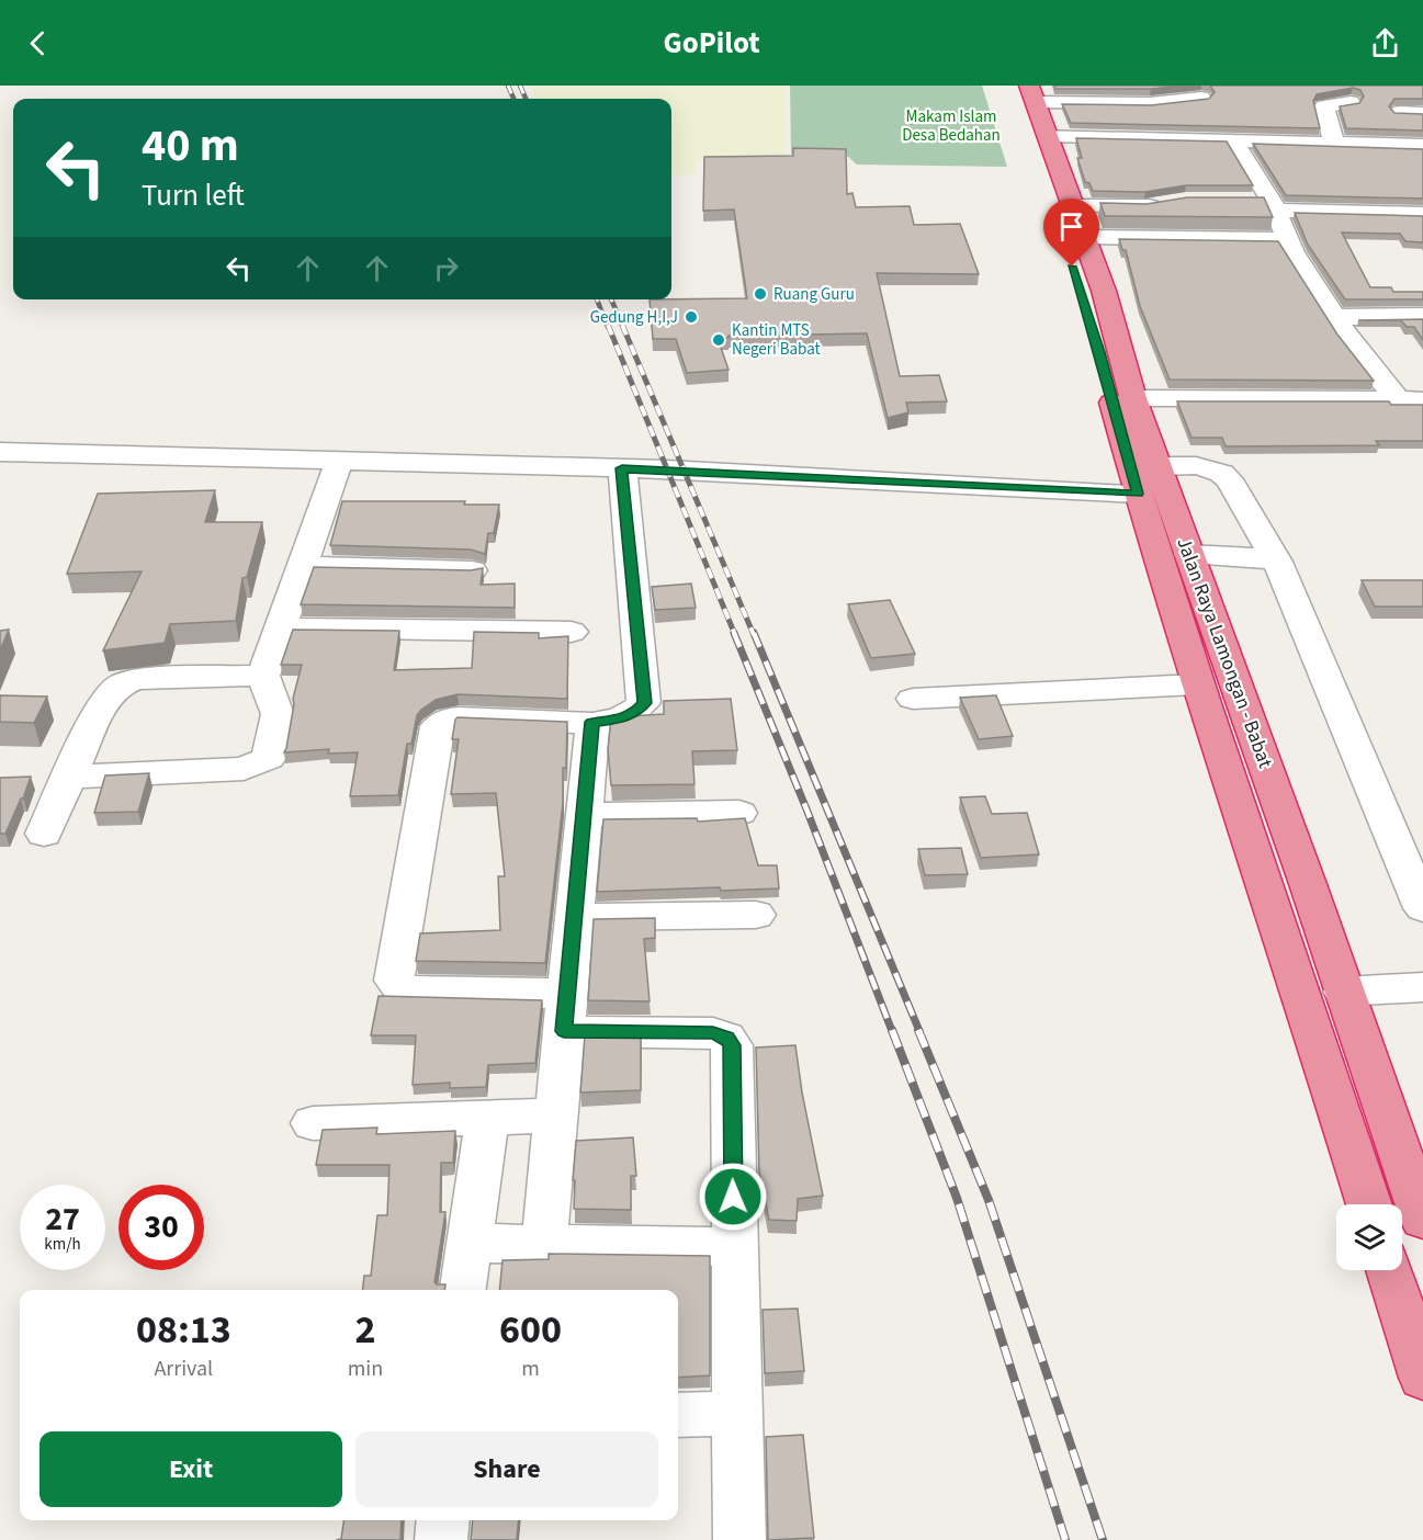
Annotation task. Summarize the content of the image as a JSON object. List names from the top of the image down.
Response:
{
  "streets": {
    "highway": ["Jalan Raya Lamongan - Babat"]
  },
  "parks": ["Makam Islam Desa Bedahan"],
  "places": ["Ruang Guru", "Gedung H,I,J", "Kantin MTS Negeri Babat"],
  "page": {
    "header": "GoPilot",
    "turn": ["40 m", "Turn left"],
    "speed": "27 km/h",
    "limit": "30",
    "eta": [
      "08:13",
      "Arrival",
      "2",
      "min",
      "600",
      "m"
    ],
    "buttons": ["Exit", "Share"]
  }
}
